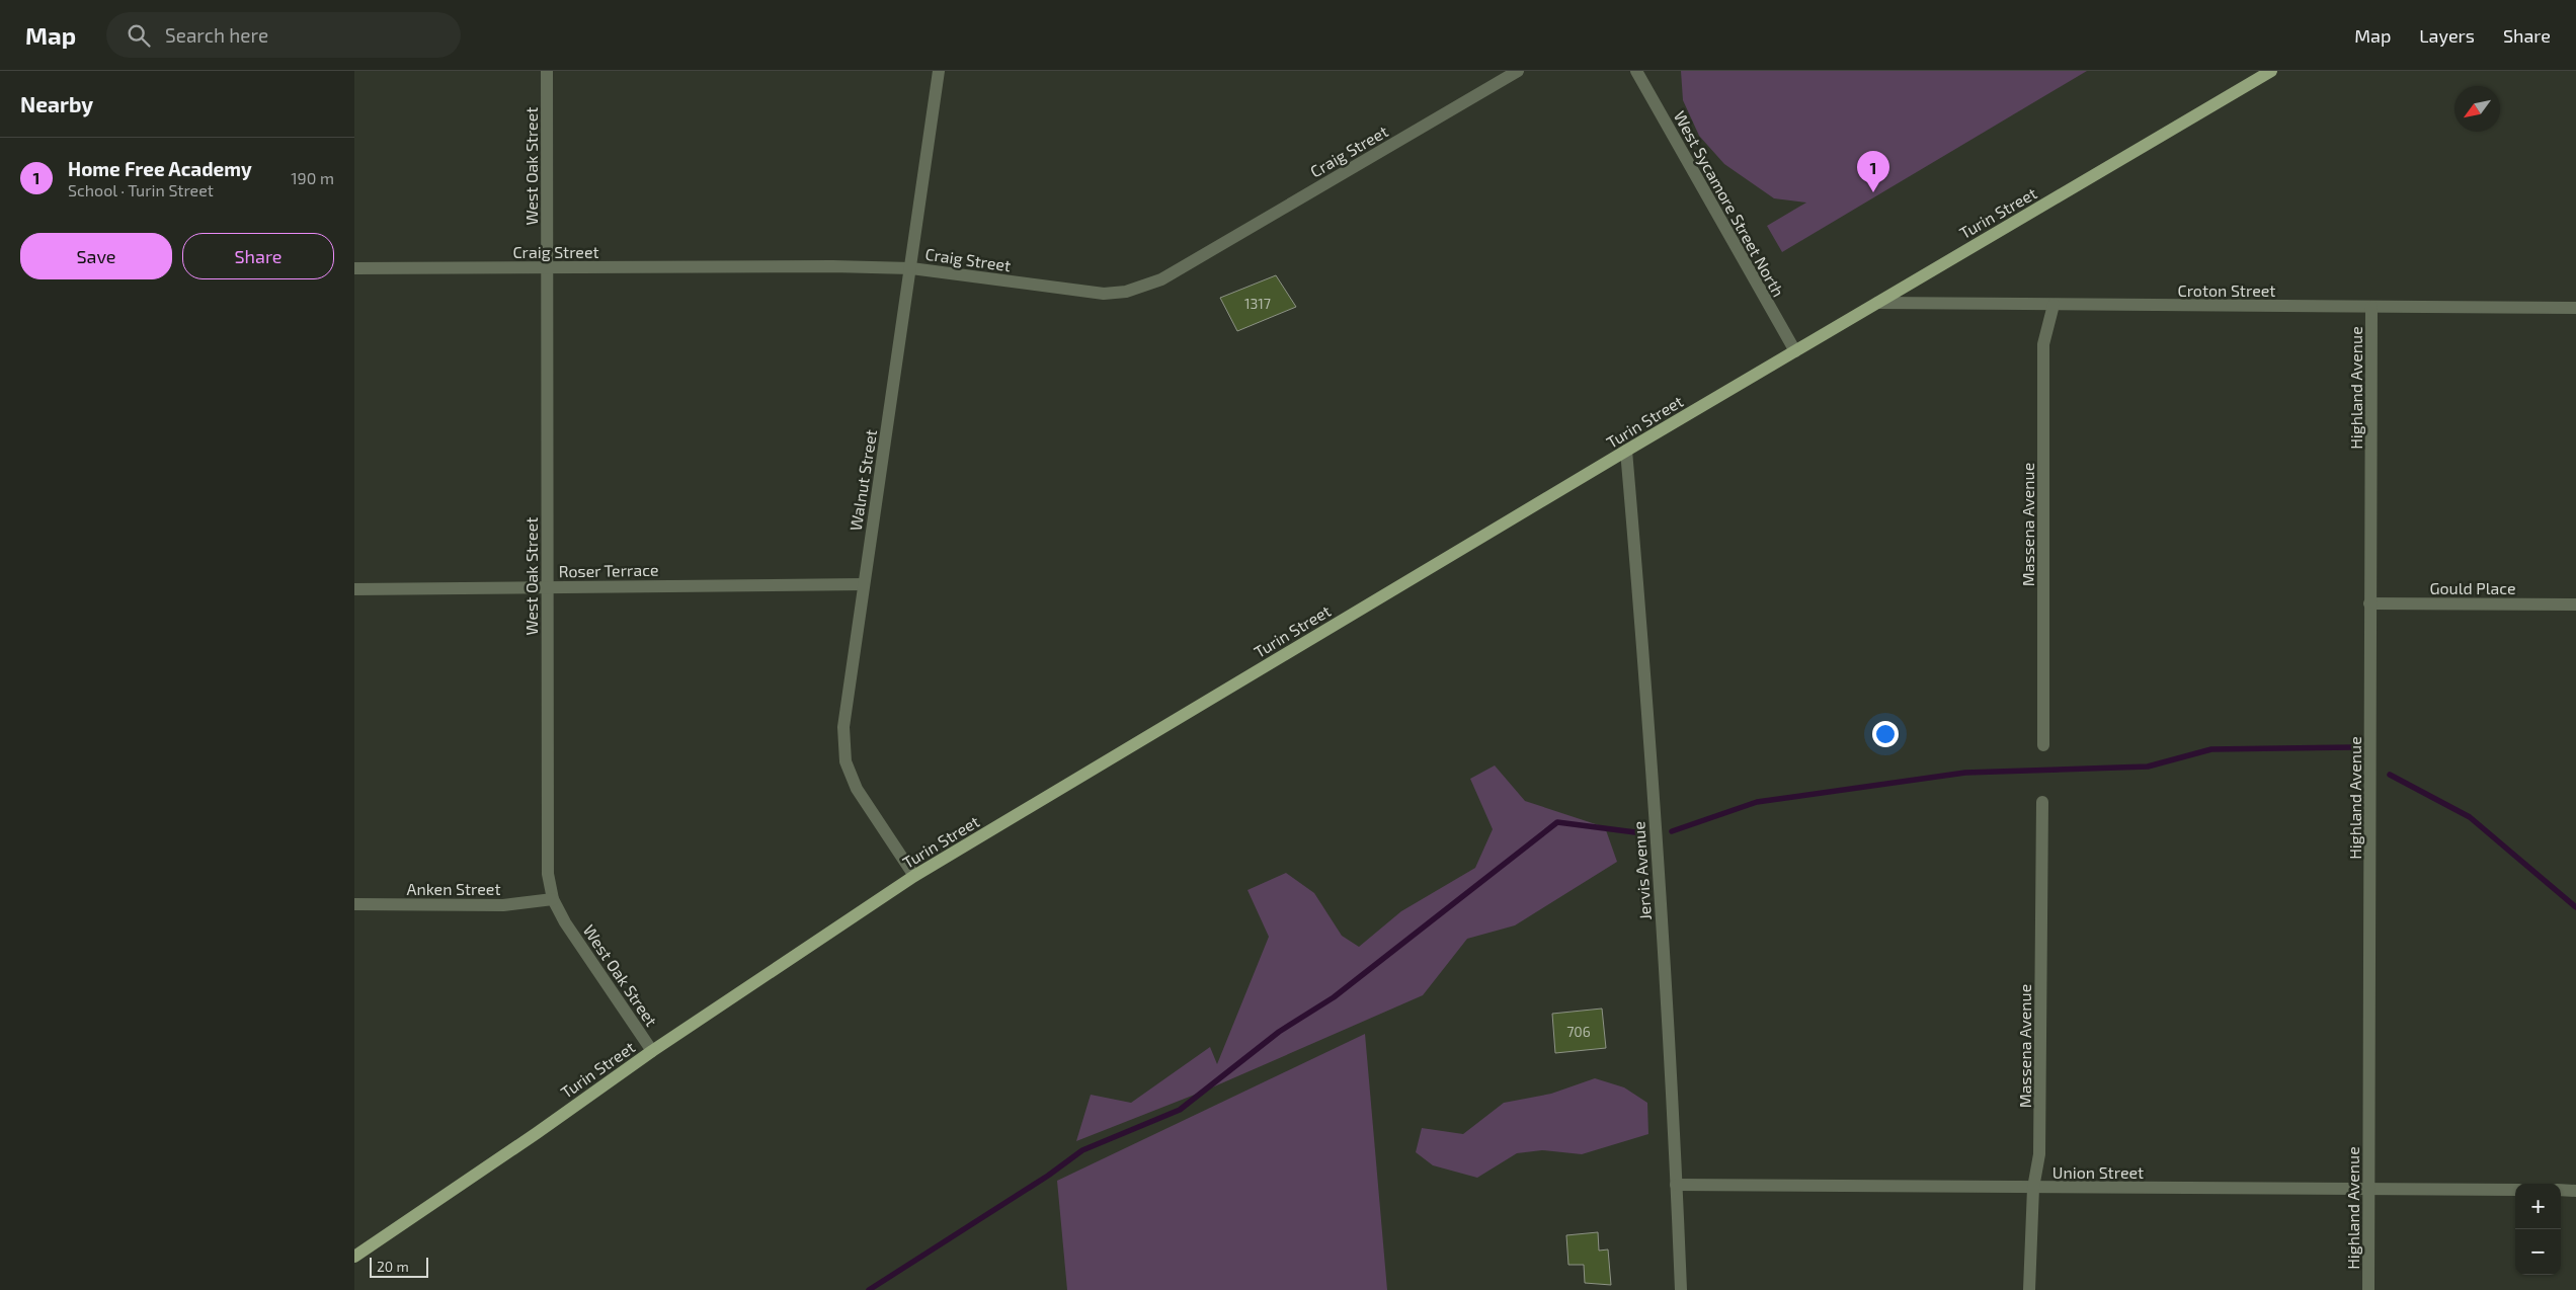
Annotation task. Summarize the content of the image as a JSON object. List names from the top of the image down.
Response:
{
  "streets": {
    "main road": ["Turin Street"],
    "street": [
      "Craig Street",
      "West Oak Street",
      "West Sycamore Street North",
      "Croton Street",
      "Highland Avenue",
      "Walnut Street",
      "Massena Avenue",
      "Roser Terrace",
      "Gould Place",
      "Jervis Avenue",
      "Anken Street",
      "Union Street"
    ]
  },
  "crossings": [
    ["Craig Street", "West Oak Street"],
    ["Craig Street", "Walnut Street"],
    ["West Oak Street", "Turin Street"],
    ["West Oak Street", "Roser Terrace"],
    ["West Oak Street", "Anken Street"],
    ["West Sycamore Street North", "Turin Street"],
    ["Turin Street", "Croton Street"],
    ["Turin Street", "Walnut Street"],
    ["Turin Street", "Jervis Avenue"],
    ["Croton Street", "Highland Avenue"],
    ["Croton Street", "Massena Avenue"],
    ["Highland Avenue", "Gould Place"],
    ["Highland Avenue", "Union Street"],
    ["Walnut Street", "Roser Terrace"],
    ["Massena Avenue", "Union Street"],
    ["Jervis Avenue", "Union Street"]
  ],
  "house_numbers": ["1317", "706"],
  "scale_bar": "20 m",
  "north": "bottom left",
  "page": {
    "header": "Map",
    "search": "Search here",
    "nav": ["Map", "Layers", "Share"],
    "heading": "Nearby",
    "list": [
      {
        "mark": "1",
        "name": "Home Free Academy",
        "note": "School · Turin Street",
        "value": "190 m"
      }
    ],
    "pins": "1",
    "buttons": ["Save", "Share"],
    "map_buttons": ["+", "−"],
    "scale": "20 m"
  }
}
